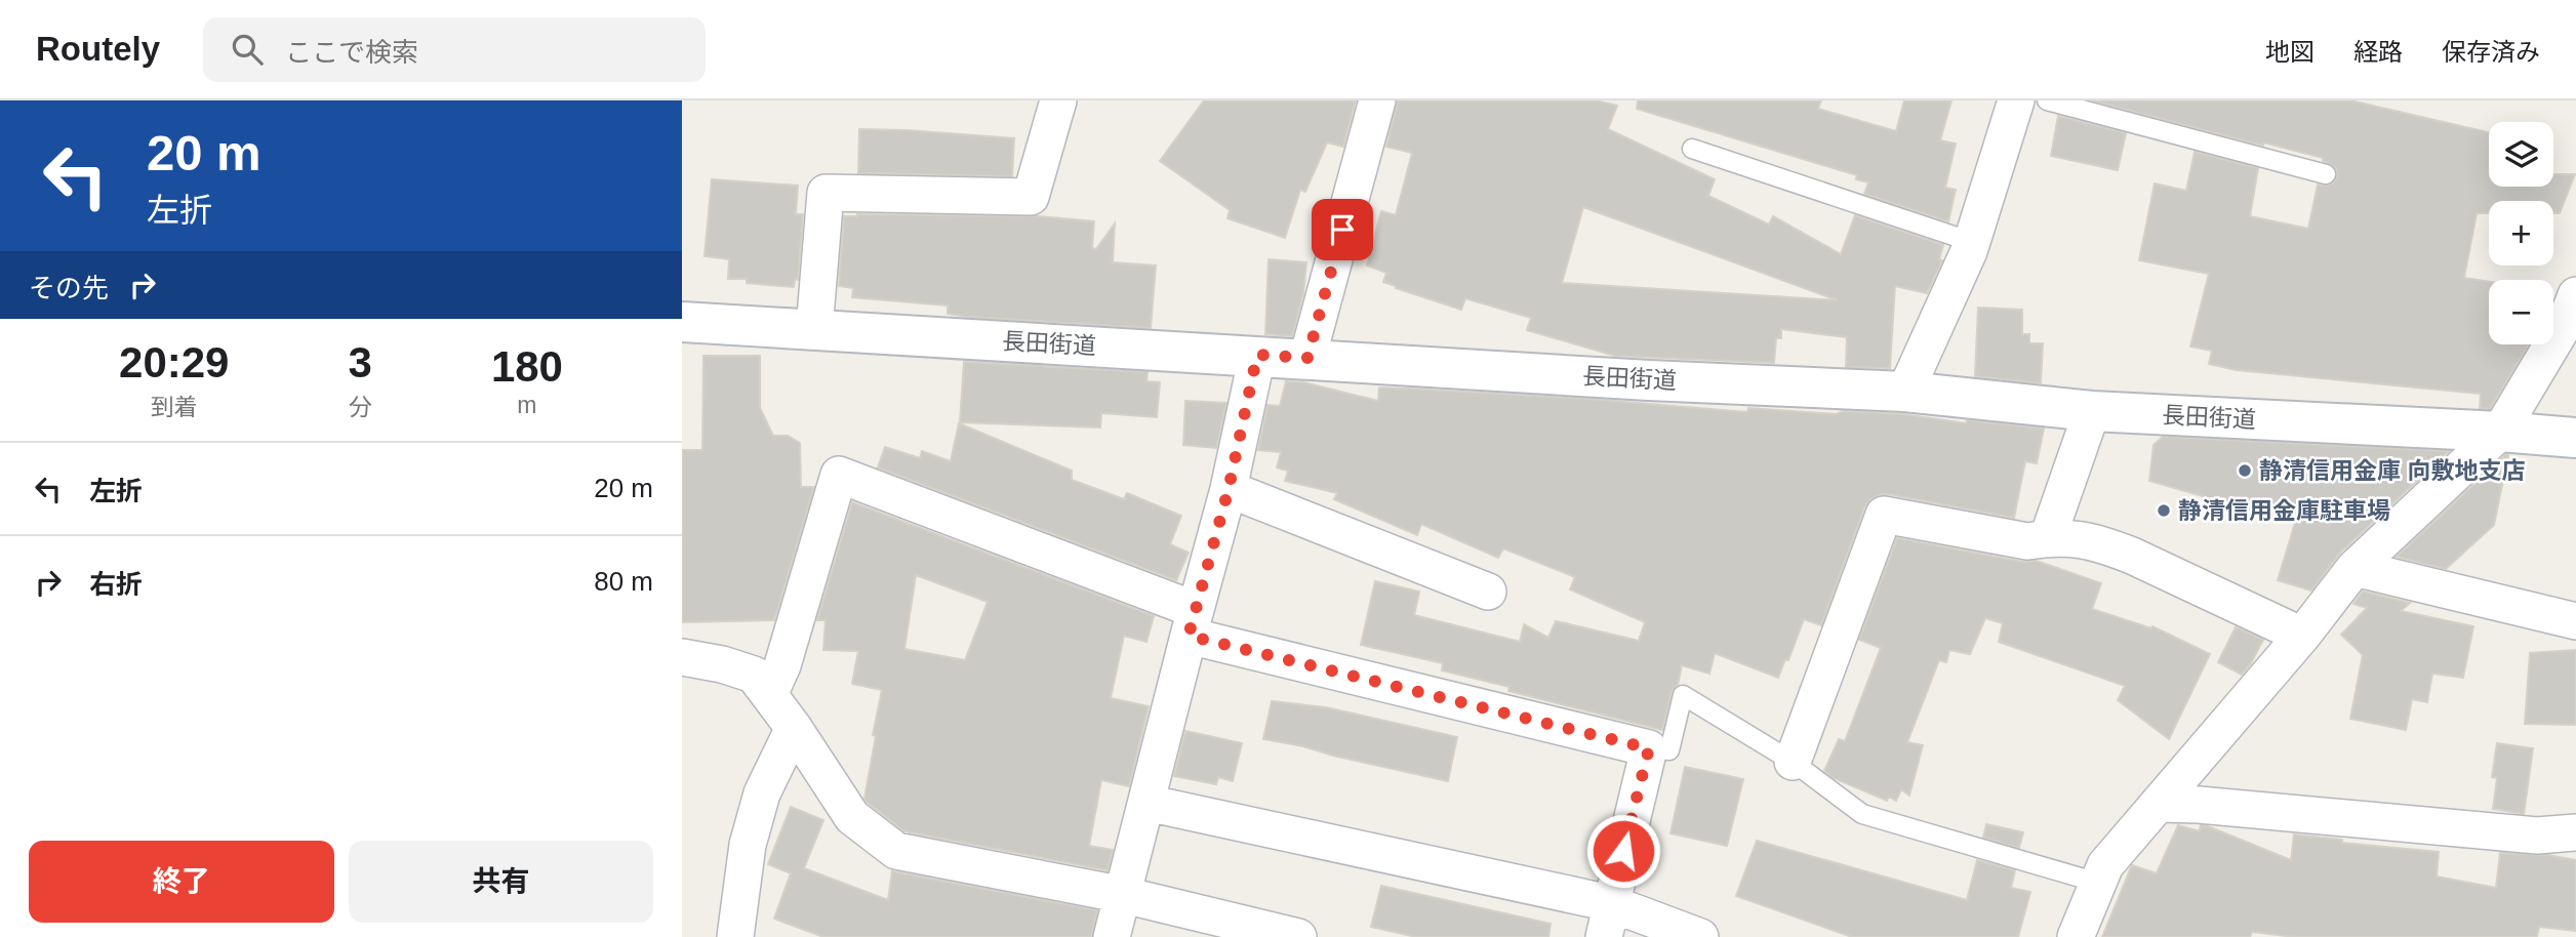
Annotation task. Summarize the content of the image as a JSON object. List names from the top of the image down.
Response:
{
  "streets": {
    "main road": ["長田街道"]
  },
  "places": ["静清信用金庫 向敷地支店", "静清信用金庫駐車場"],
  "page": {
    "header": "Routely",
    "search": "ここで検索",
    "nav": ["地図", "経路", "保存済み"],
    "turn": ["20 m", "左折"],
    "map_buttons": ["+", "−"],
    "then": "その先",
    "eta": [
      "20:29",
      "到着",
      "3",
      "分",
      "180",
      "m"
    ],
    "list": [
      {
        "name": "左折",
        "value": "20 m"
      },
      {
        "name": "右折",
        "value": "80 m"
      }
    ],
    "buttons": ["終了", "共有"]
  }
}
